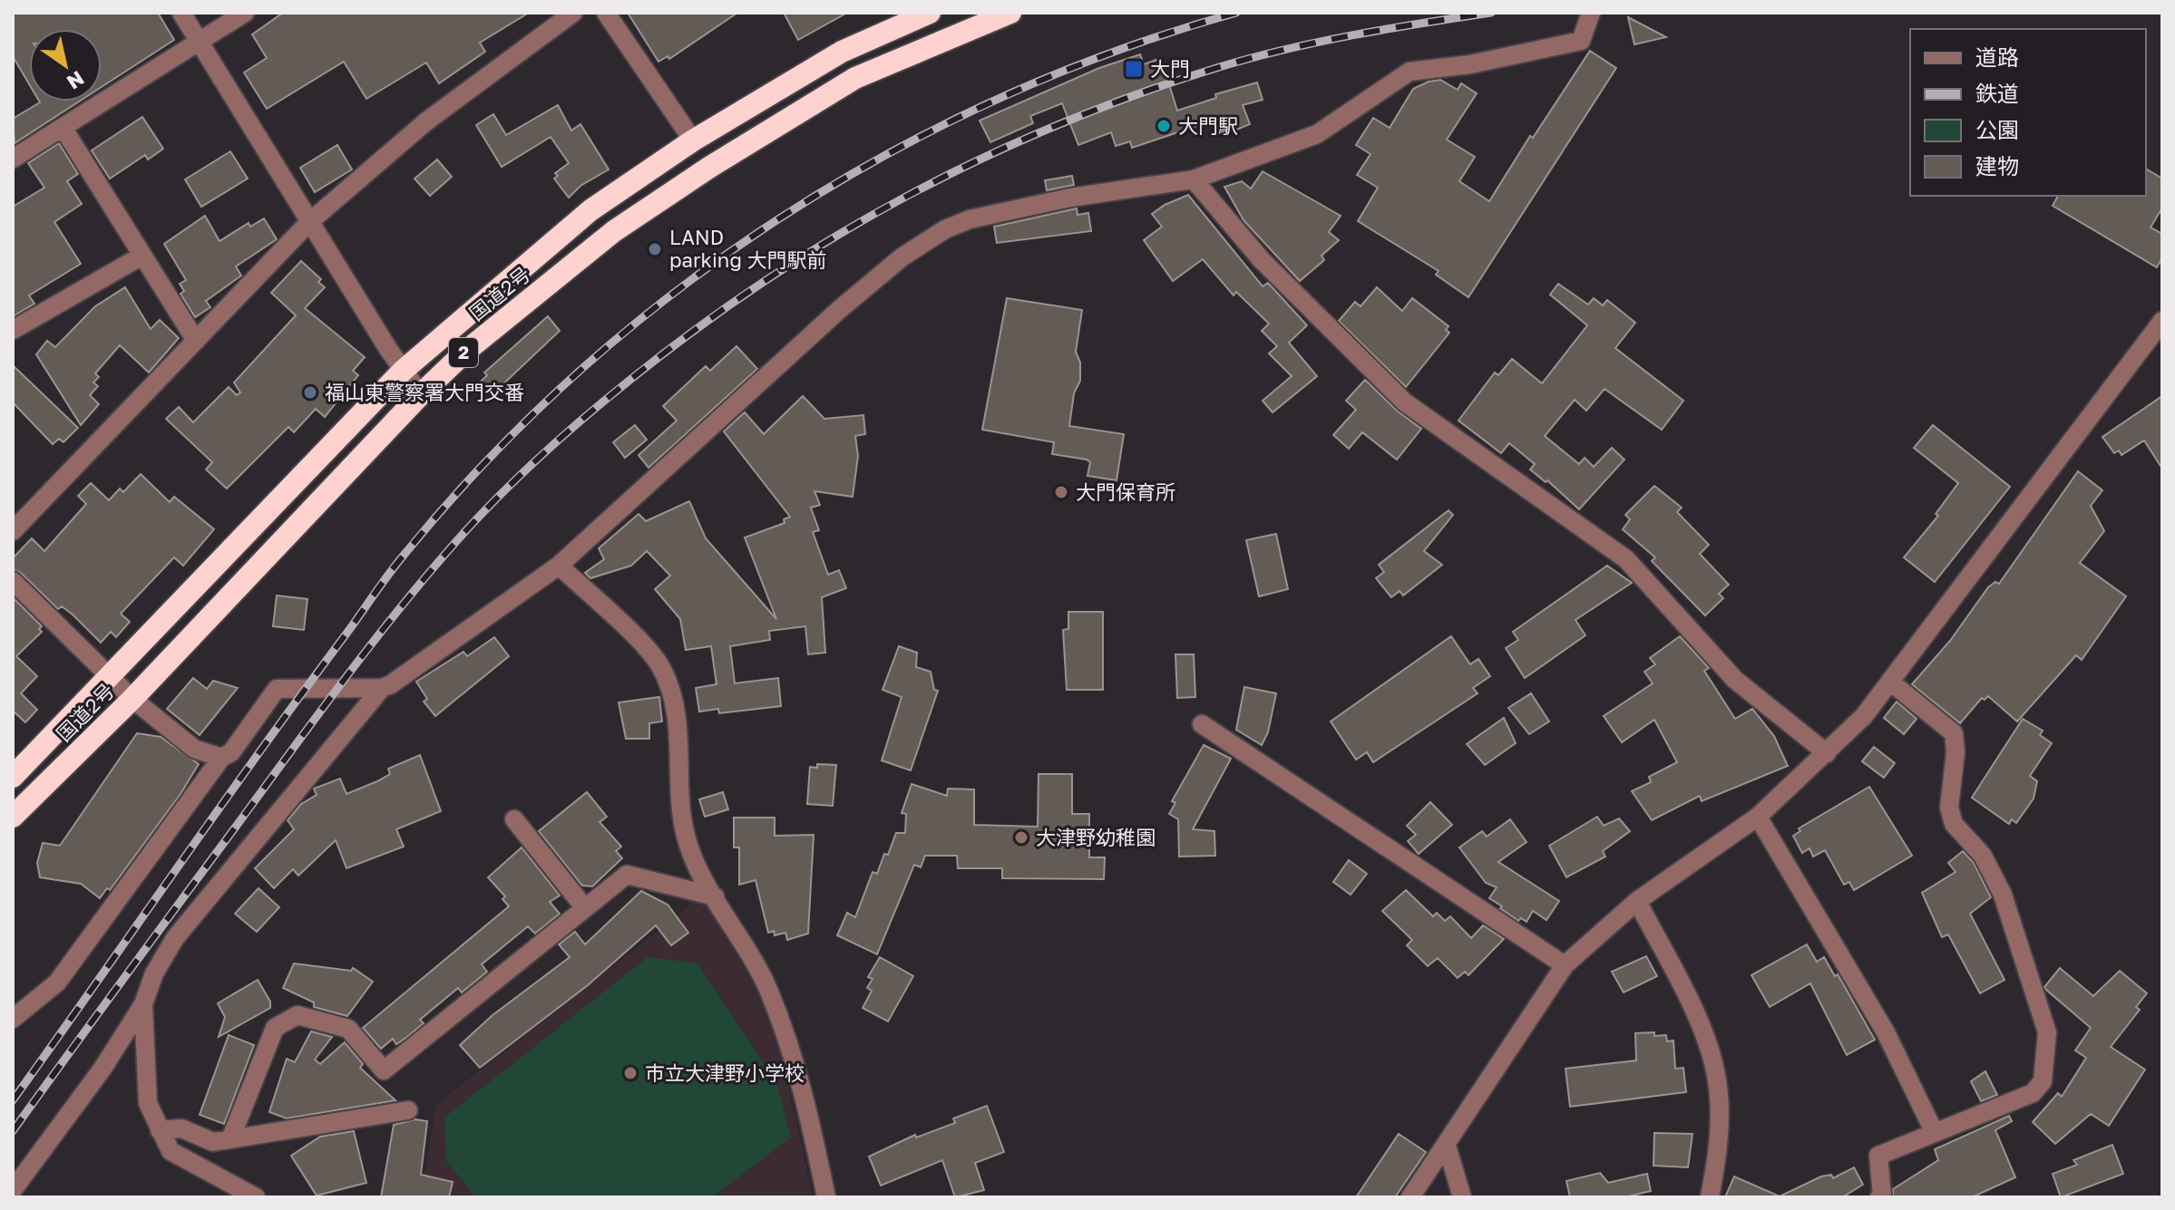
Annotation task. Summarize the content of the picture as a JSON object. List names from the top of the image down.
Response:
{
  "streets": {
    "highway": ["国道2号", "2"]
  },
  "places": {
    "transit": ["大門"],
    "other": [
      "大門駅",
      "LAND parking 大門駅前",
      "福山東警察署大門交番",
      "大門保育所",
      "大津野幼稚園",
      "市立大津野小学校"
    ]
  },
  "legend": [
    "道路",
    "鉄道",
    "公園",
    "建物"
  ],
  "north": "bottom right"
}
